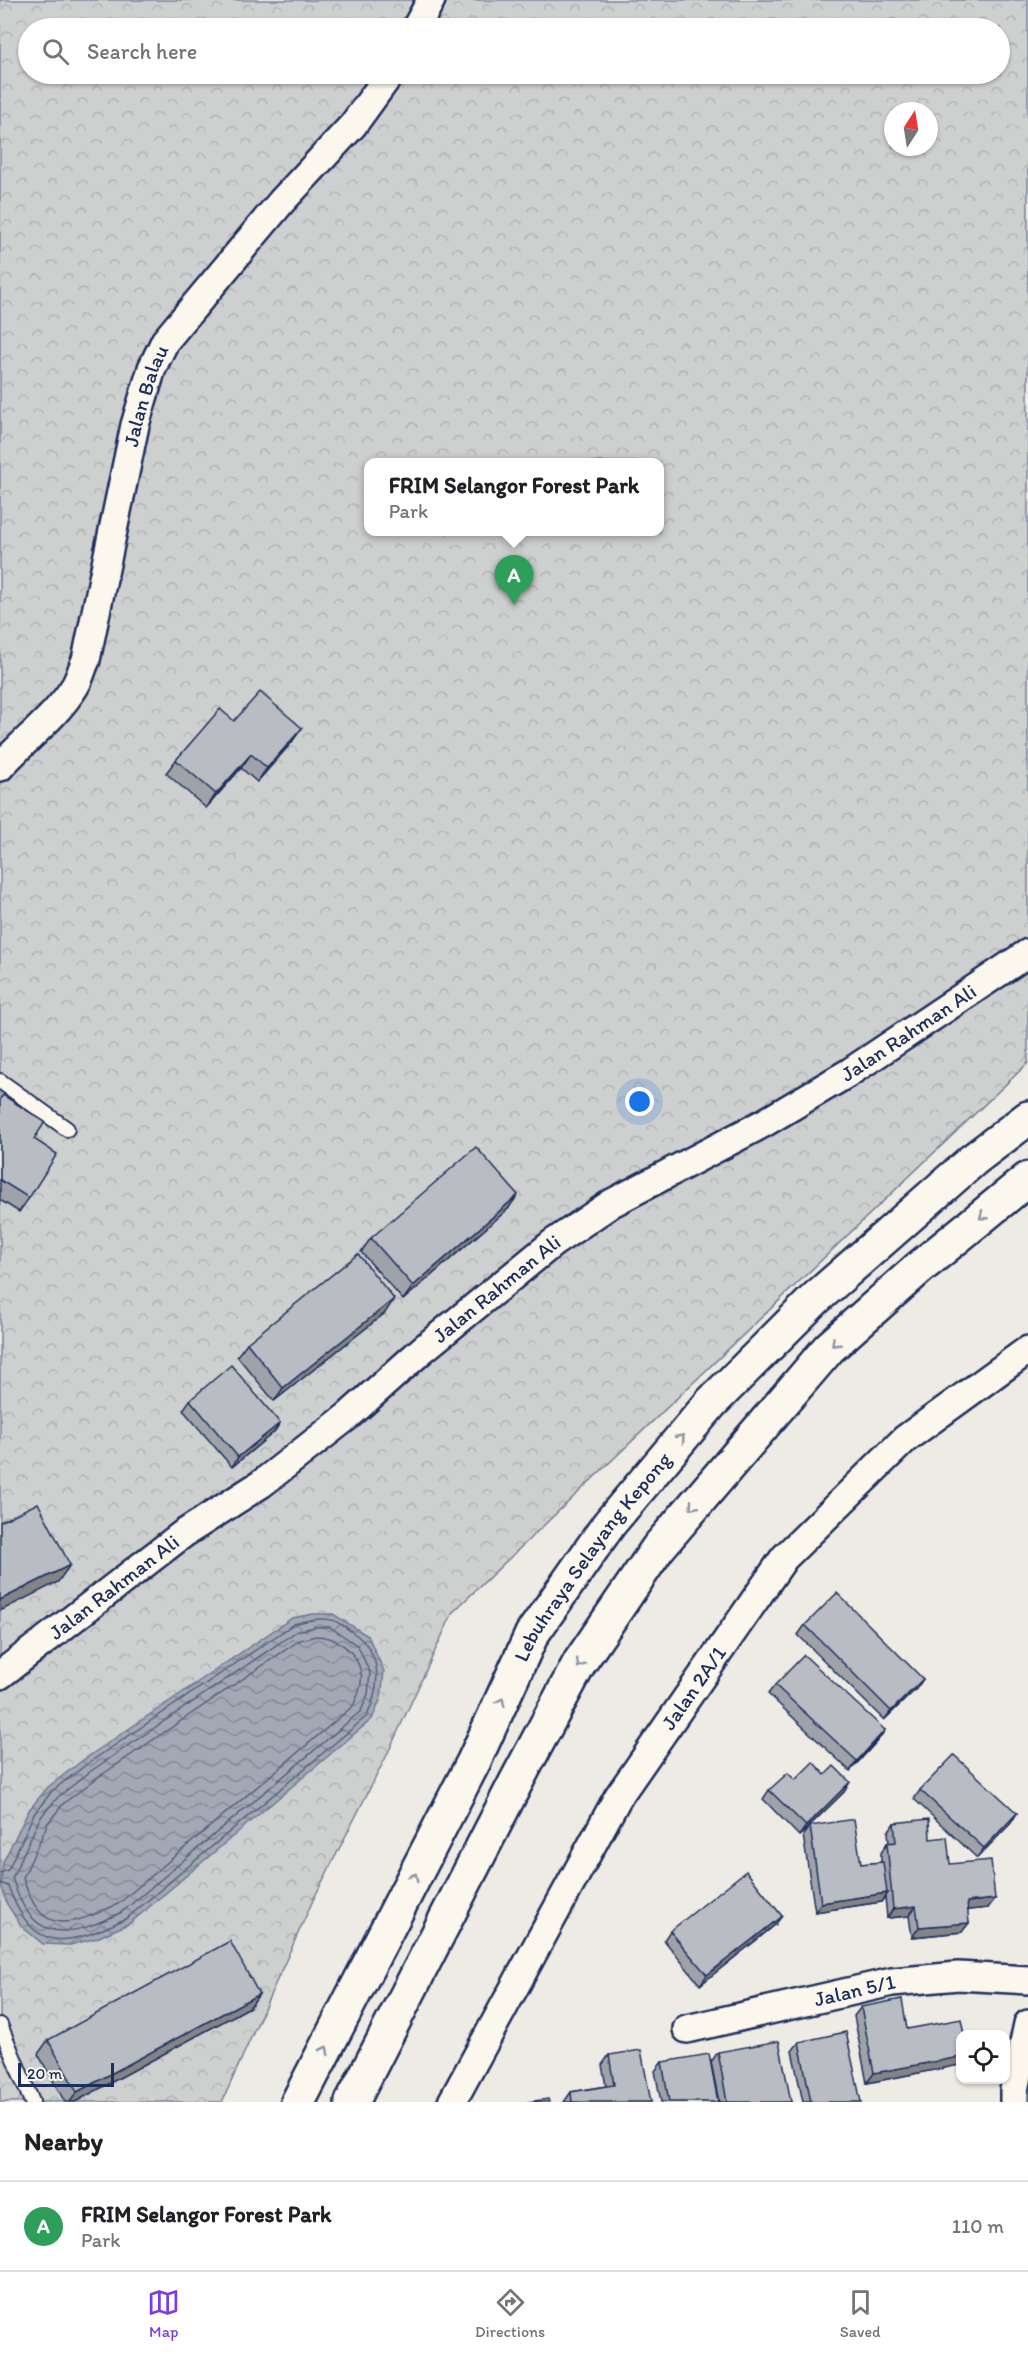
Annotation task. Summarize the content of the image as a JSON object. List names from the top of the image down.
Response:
{
  "streets": {
    "main road": ["Lebuhraya Selayang Kepong"],
    "street": [
      "Jalan Balau",
      "Jalan Rahman Ali",
      "Jalan 2A/1",
      "Jalan 5/1"
    ]
  },
  "scale_bar": "20 m",
  "north": "top",
  "page": {
    "search": "Search here",
    "popup": ["FRIM Selangor Forest Park", "Park"],
    "pins": "A",
    "scale": "20 m",
    "heading": "Nearby",
    "list": [
      {
        "mark": "A",
        "name": "FRIM Selangor Forest Park",
        "note": "Park",
        "value": "110 m"
      }
    ],
    "nav": ["Map", "Directions", "Saved"]
  }
}
